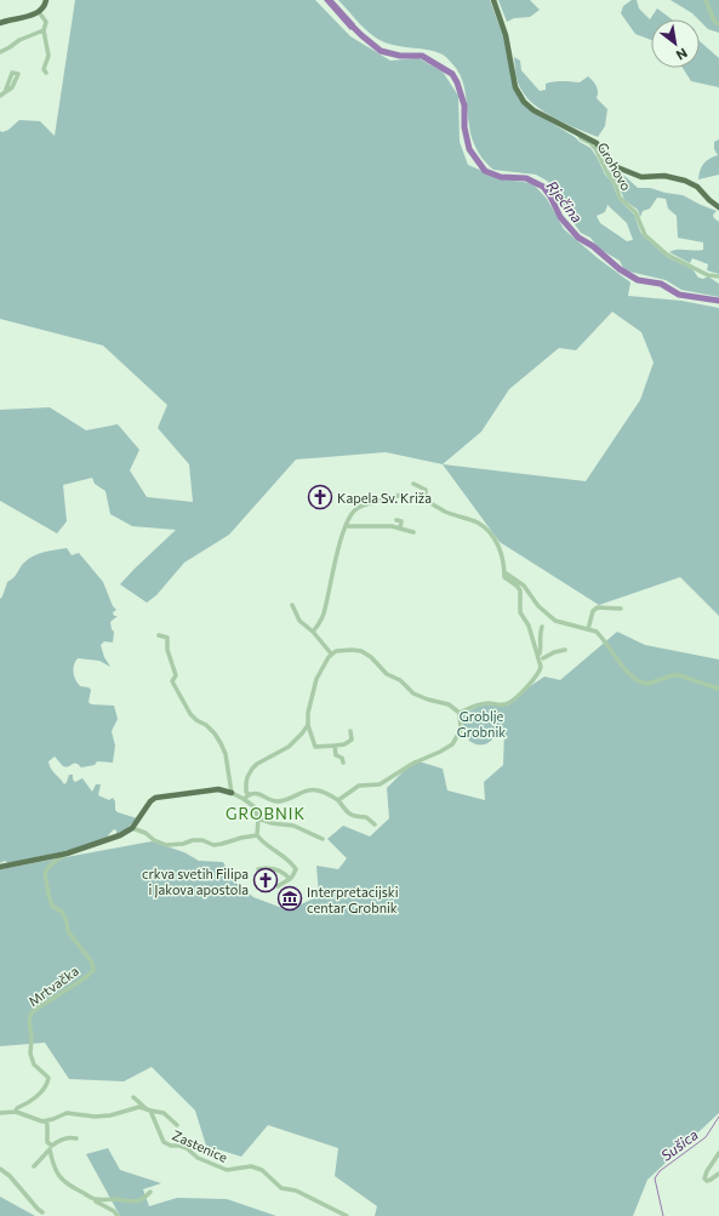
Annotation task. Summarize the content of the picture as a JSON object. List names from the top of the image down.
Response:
{
  "streets": {
    "street": ["Grohovo", "Mrtvačka", "Zastenice"]
  },
  "districts": ["GROBNIK"],
  "water": ["Rječina", "Sušica"],
  "parks": ["Groblje Grobnik"],
  "places": {
    "church": ["Kapela Sv. Križa", "crkva svetih Filipa i Jakova apostola"],
    "museum": ["Interpretacijski centar Grobnik"]
  },
  "north": "bottom right"
}
